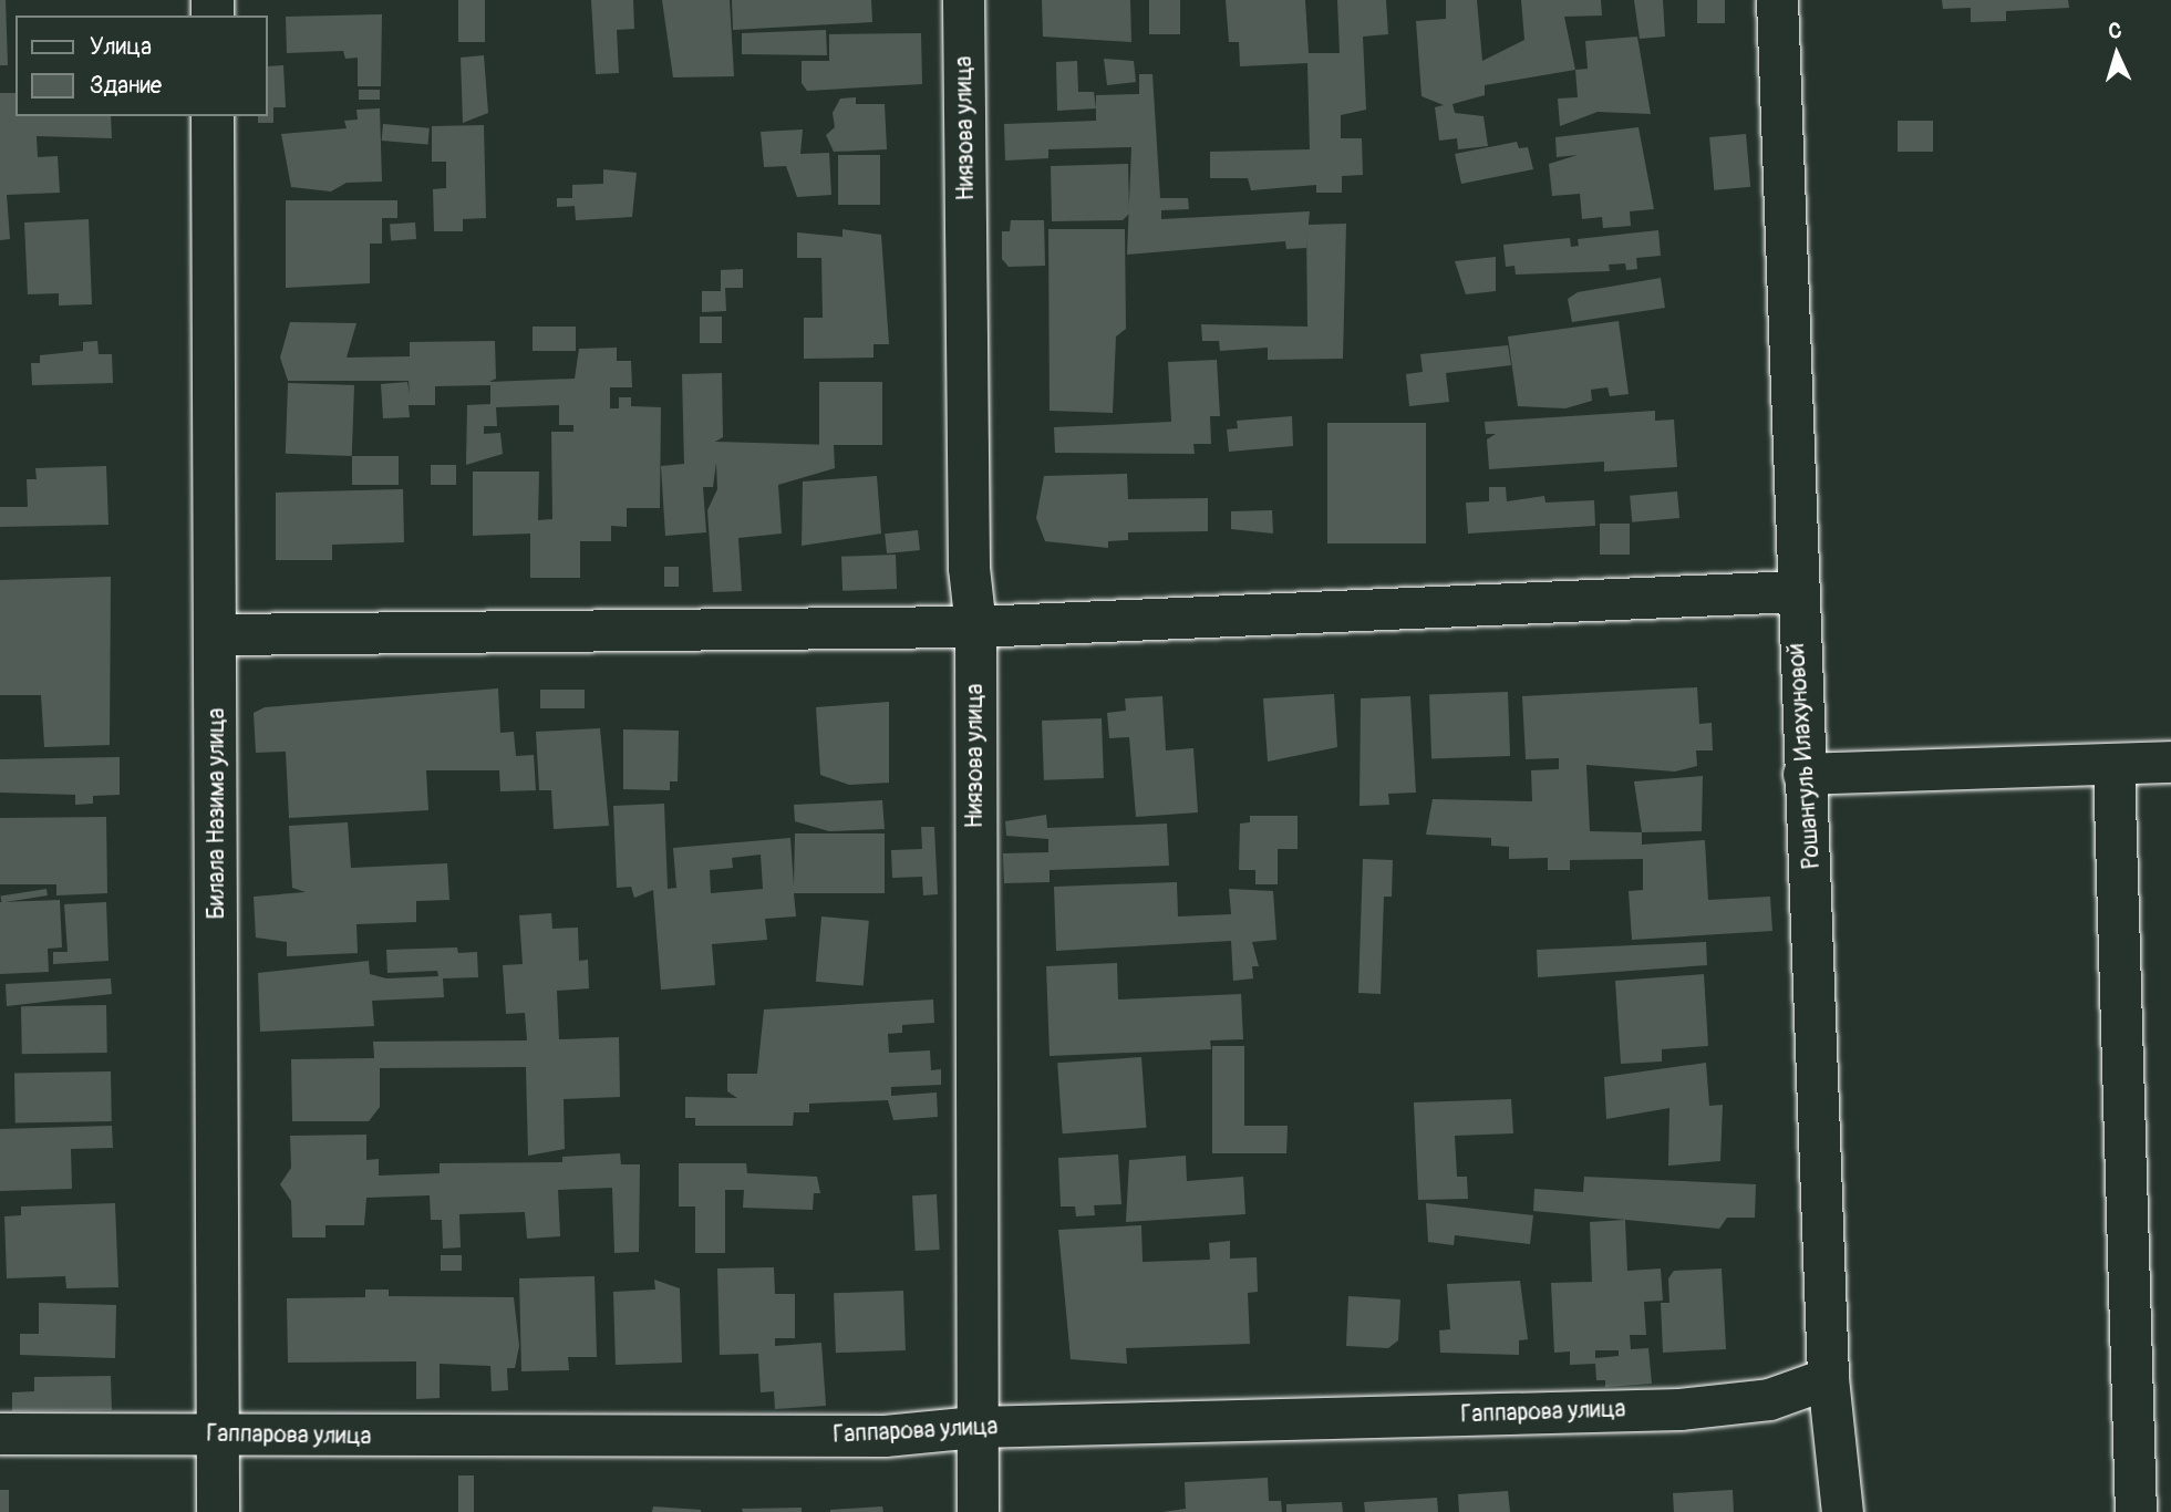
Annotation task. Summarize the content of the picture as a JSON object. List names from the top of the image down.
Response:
{
  "streets": {
    "street": [
      "Ниязова улица",
      "Рошангуль Илахуновой",
      "Билала Назима улица",
      "Гаппарова улица"
    ]
  },
  "crossings": [
    ["Ниязова улица", "Гаппарова улица"],
    ["Рошангуль Илахуновой", "Гаппарова улица"],
    ["Билала Назима улица", "Гаппарова улица"]
  ],
  "legend": ["Улица", "Здание"],
  "north": "top"
}
